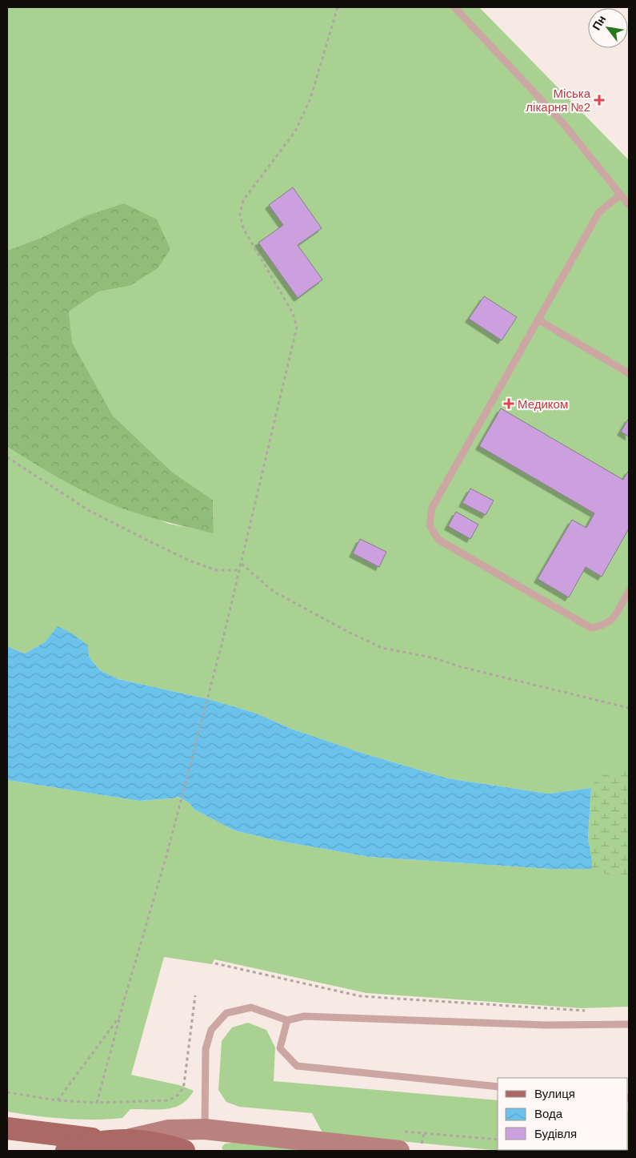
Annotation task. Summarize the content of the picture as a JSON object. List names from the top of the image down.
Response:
{
  "places": {
    "health": ["Міська лікарня №2", "Медиком"]
  },
  "legend": ["Вулиця", "Вода", "Будівля"],
  "north": "top left"
}
